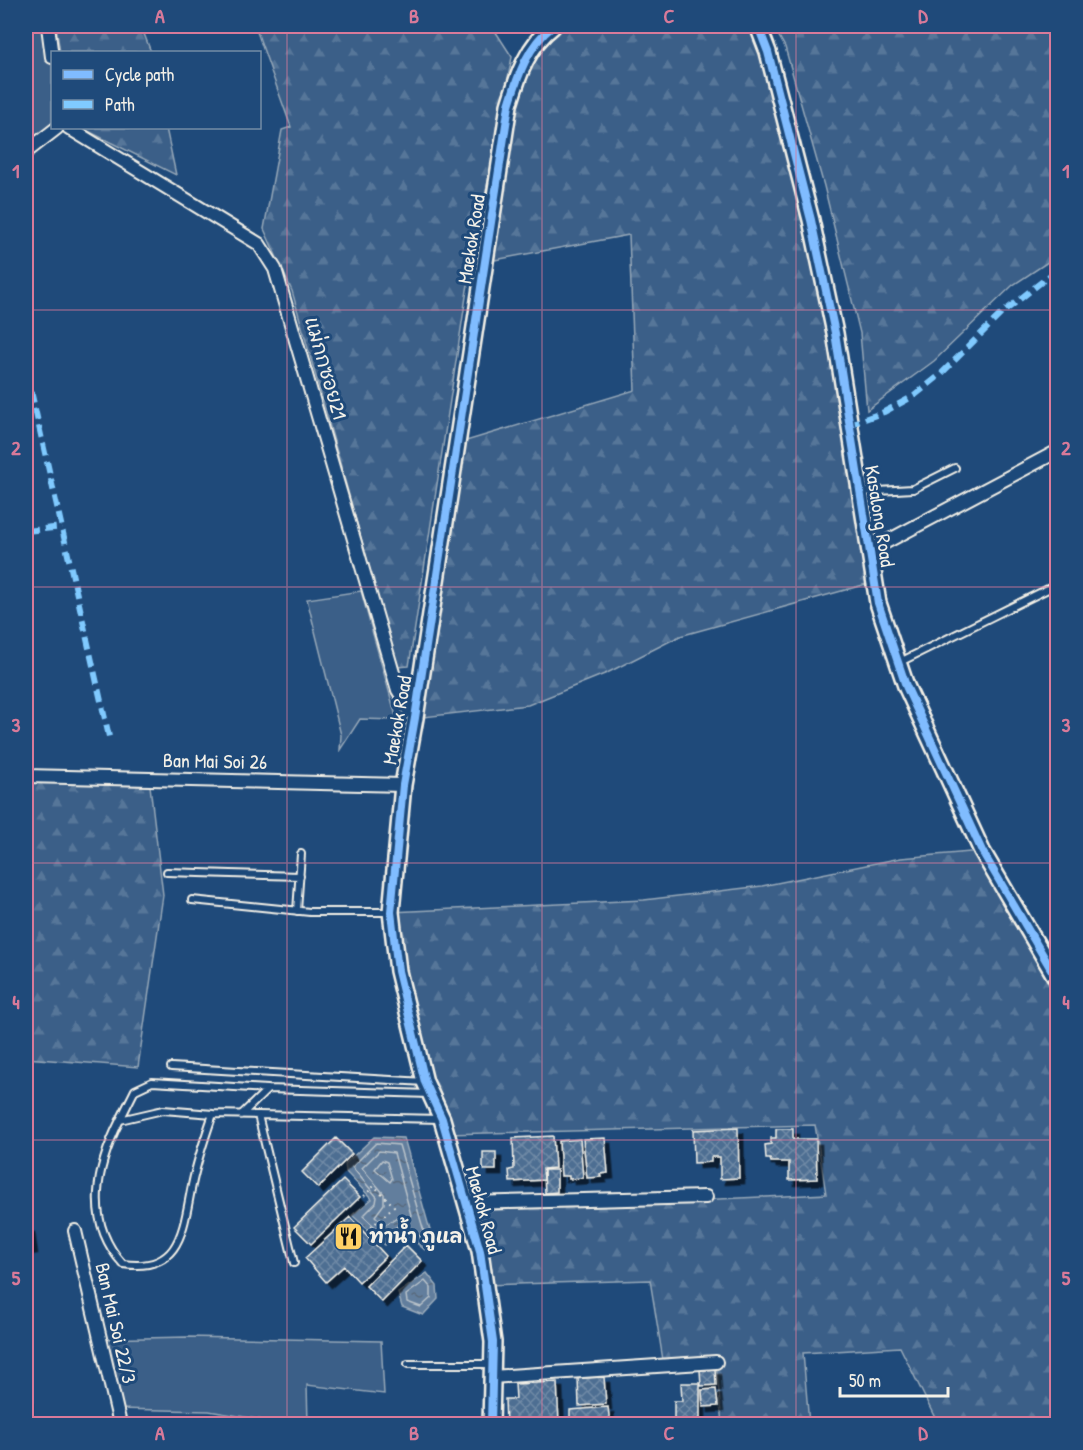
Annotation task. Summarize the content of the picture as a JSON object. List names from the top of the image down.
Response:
{
  "streets": {
    "street": [
      "Maekok Road",
      "แม่กกซอย21",
      "Kasalong Road",
      "Ban Mai Soi 26",
      "Ban Mai Soi 22/3"
    ]
  },
  "crossings": [
    ["Maekok Road", "แม่กกซอย21"],
    ["Maekok Road", "Ban Mai Soi 26"]
  ],
  "places": {
    "restaurant": ["ท่าน้ำ ภูแล"]
  },
  "legend": ["Cycle path", "Path"],
  "scale_bar": "50 m",
  "grid": {
    "columns": [
      "A",
      "B",
      "C",
      "D"
    ],
    "rows": [
      "1",
      "2",
      "3",
      "4",
      "5"
    ]
  }
}
